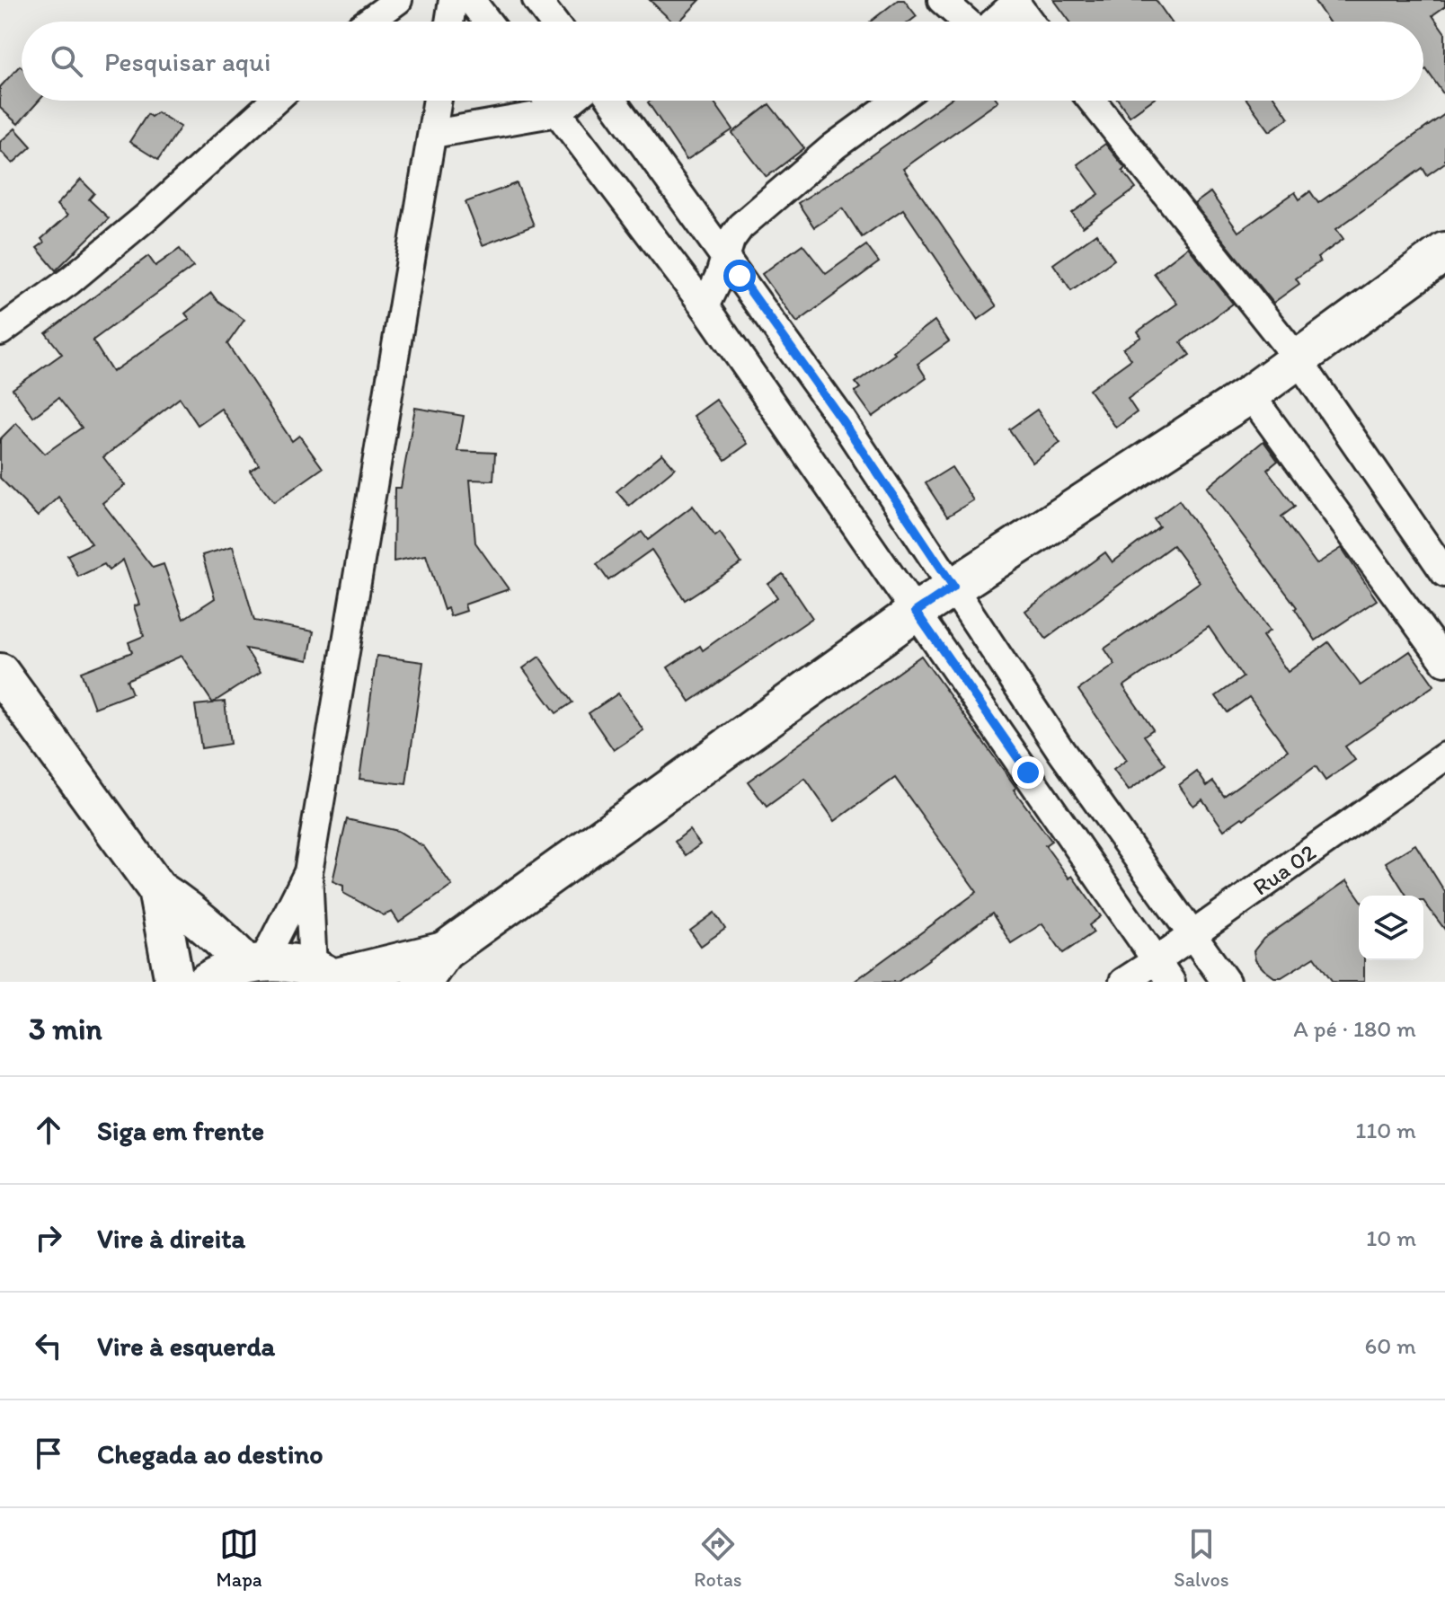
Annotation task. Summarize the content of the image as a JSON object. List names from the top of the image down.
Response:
{
  "streets": {
    "street": ["Rua 02"]
  },
  "page": {
    "search": "Pesquisar aqui",
    "heading": ["3 min", "A pé · 180 m"],
    "list": [
      ["Siga em frente", "110 m"],
      ["Vire à direita", "10 m"],
      ["Vire à esquerda", "60 m"],
      "Chegada ao destino"
    ],
    "nav": ["Mapa", "Rotas", "Salvos"]
  }
}
